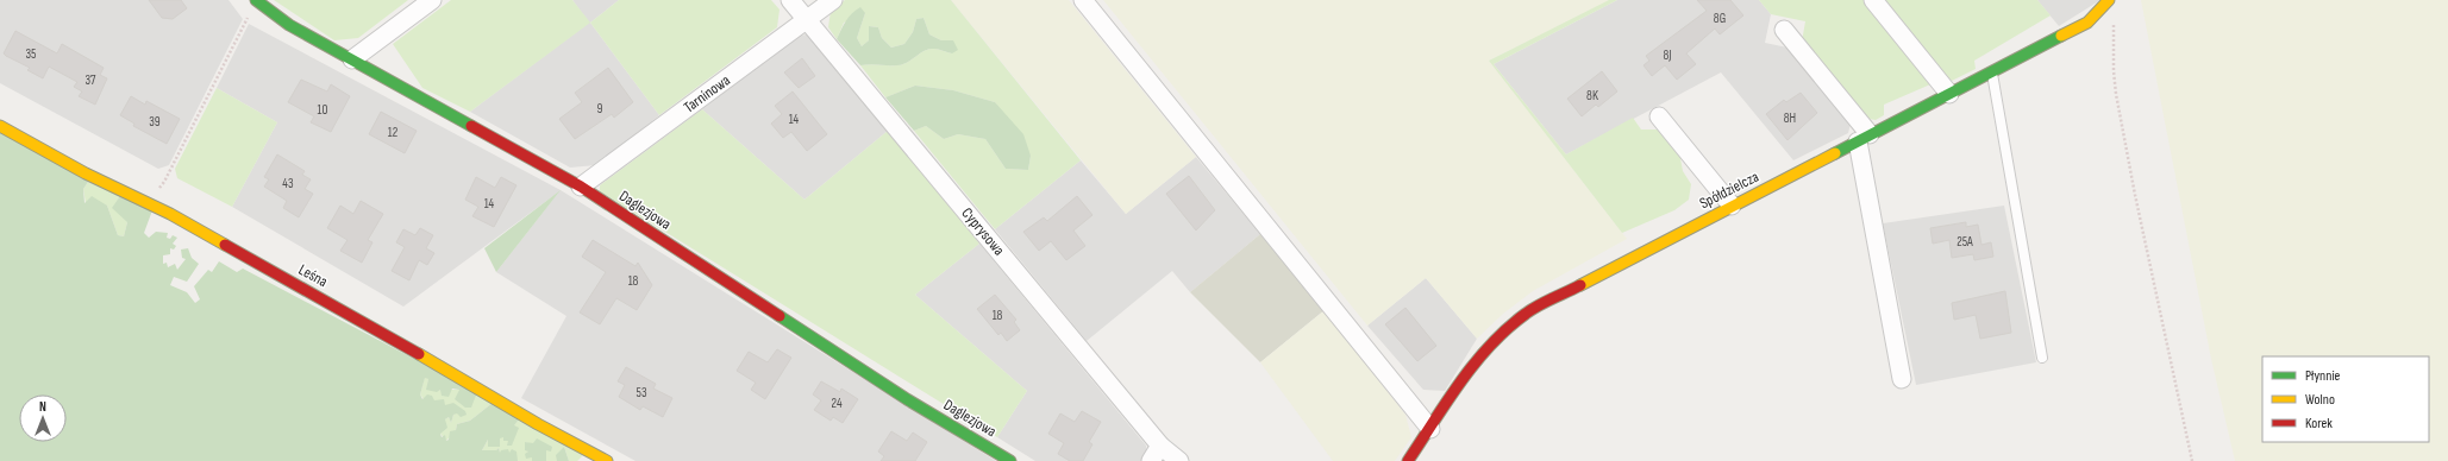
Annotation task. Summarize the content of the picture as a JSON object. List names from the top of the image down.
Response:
{
  "streets": {
    "street": [
      "Tarninowa",
      "Spółdzielcza",
      "Daglezjowa",
      "Cyprysowa",
      "Leśna"
    ]
  },
  "crossings": [
    ["Tarninowa", "Daglezjowa"],
    ["Tarninowa", "Cyprysowa"]
  ],
  "house_numbers": [
    "8G",
    "35",
    "8J",
    "37",
    "8K",
    "9",
    "10",
    "8H",
    "14",
    "39",
    "12",
    "43",
    "14",
    "25A",
    "18",
    "18",
    "53",
    "24"
  ],
  "legend": ["Płynnie", "Wolno", "Korek"],
  "north": "top"
}
